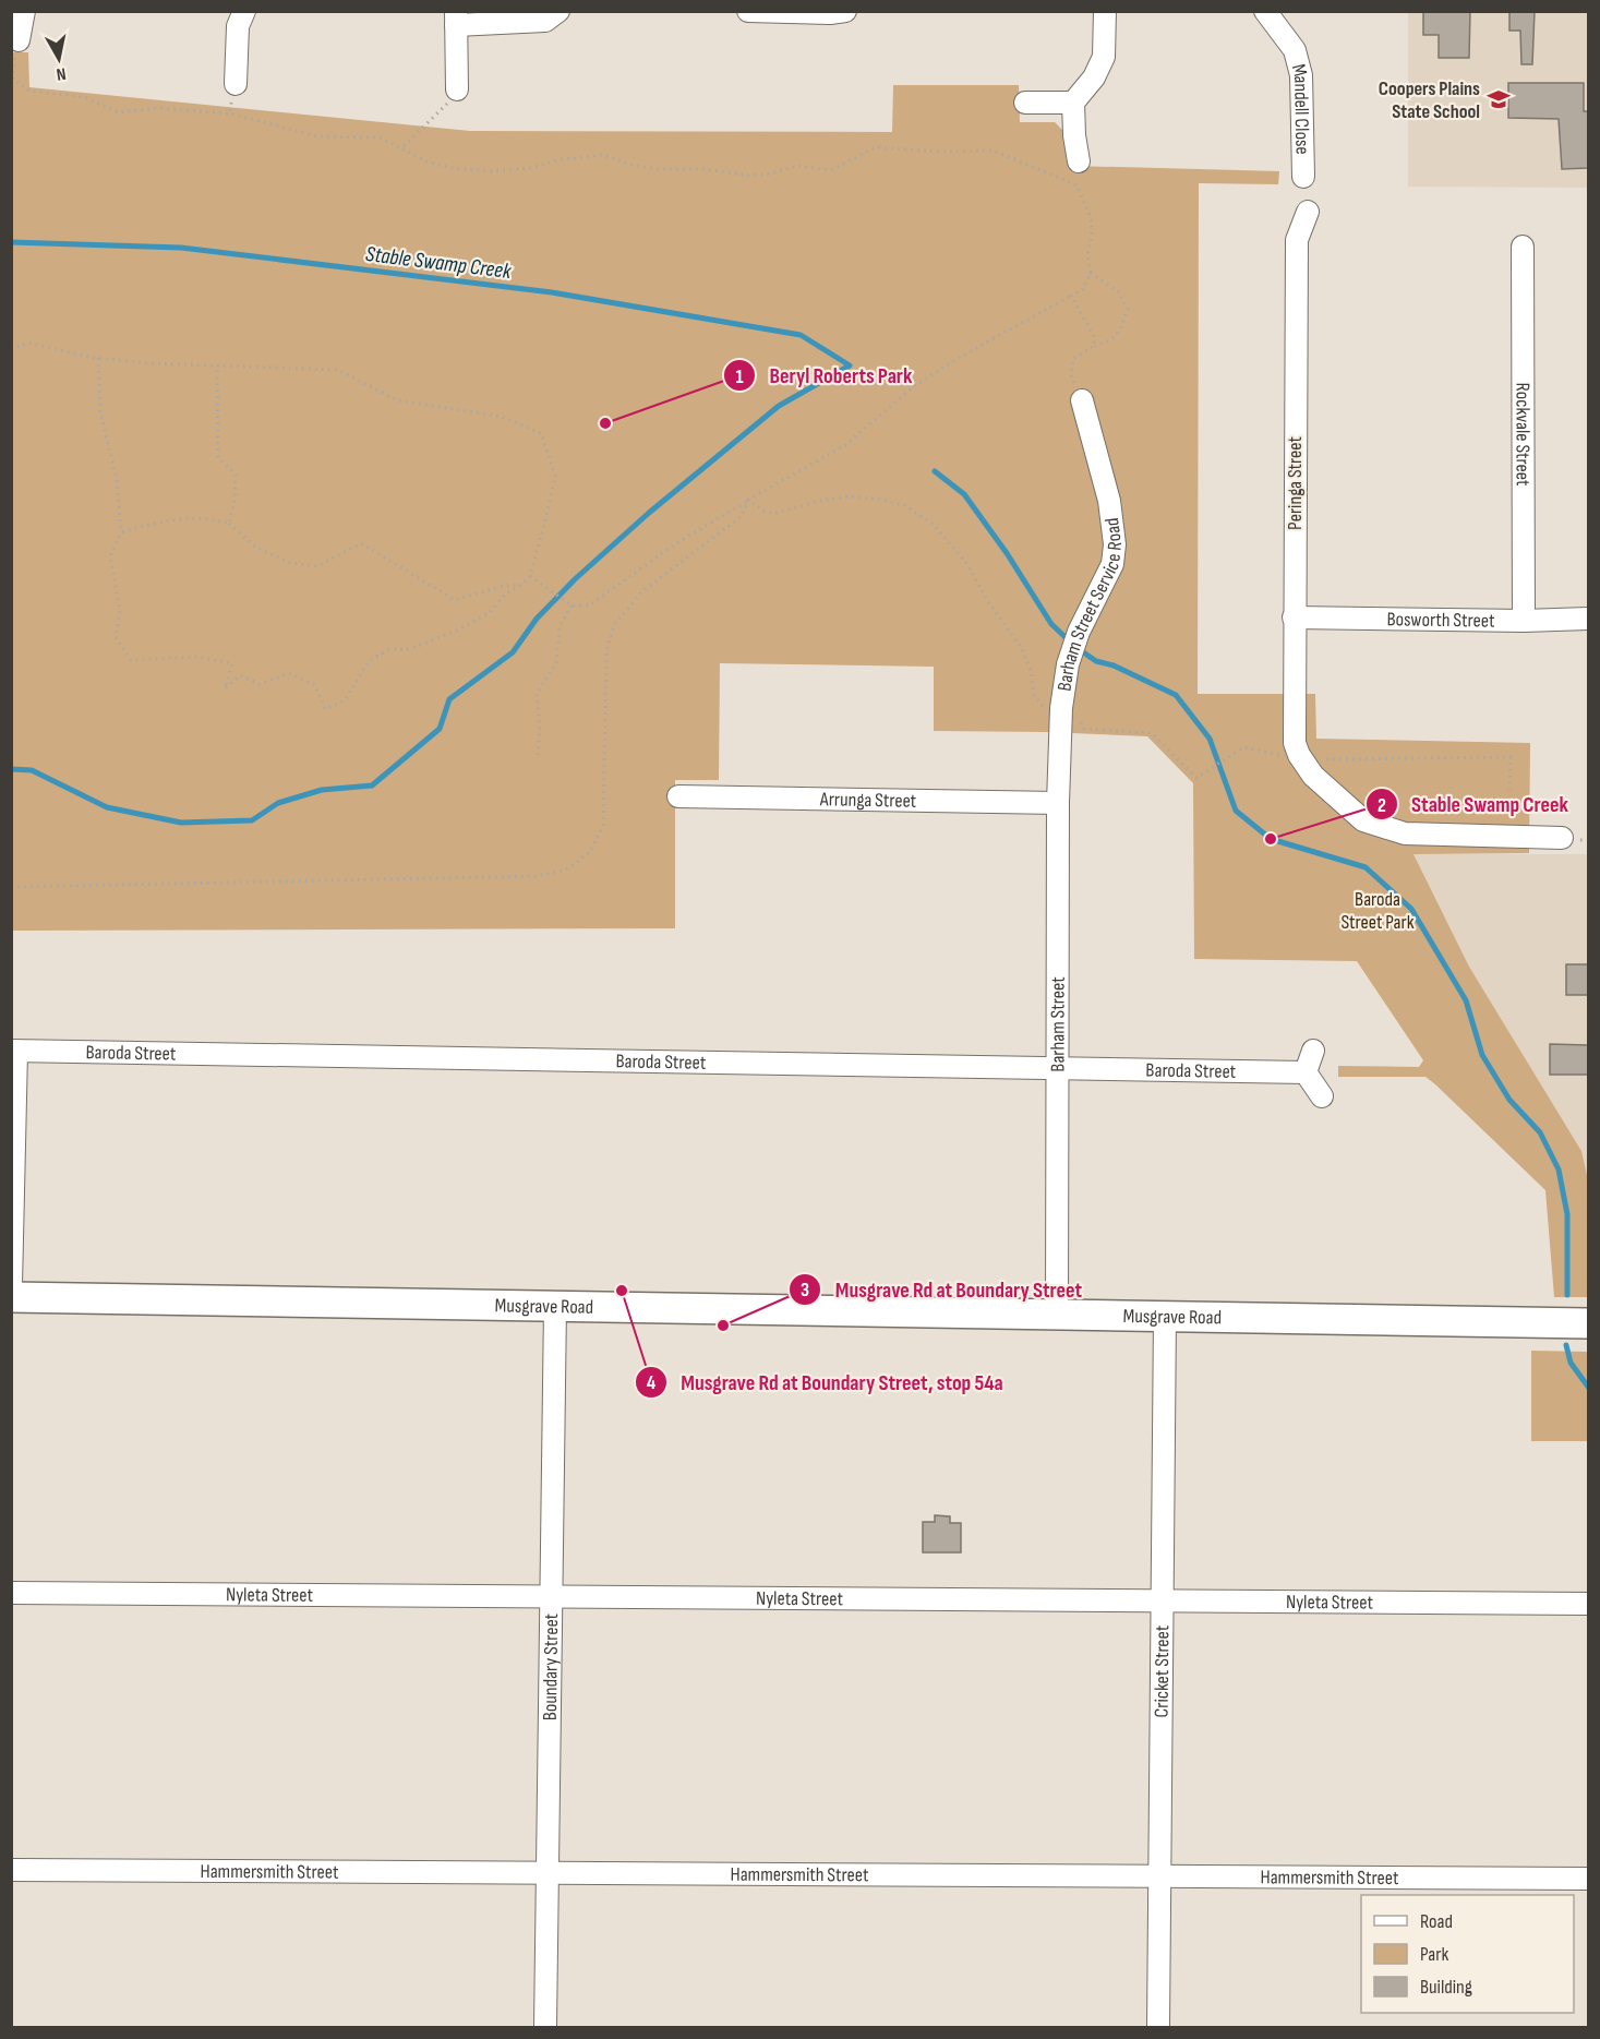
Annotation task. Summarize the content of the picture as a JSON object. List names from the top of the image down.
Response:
{
  "streets": {
    "street": [
      "Mandell Close",
      "Rockvale Street",
      "Peringa Street",
      "Barham Street Service Road",
      "Bosworth Street",
      "Arrunga Street",
      "Barham Street",
      "Baroda Street",
      "Musgrave Road",
      "Nyleta Street",
      "Boundary Street",
      "Cricket Street",
      "Hammersmith Street"
    ]
  },
  "crossings": [
    ["Rockvale Street", "Bosworth Street"],
    ["Peringa Street", "Bosworth Street"],
    ["Barham Street Service Road", "Barham Street"],
    ["Arrunga Street", "Barham Street"],
    ["Barham Street", "Baroda Street"],
    ["Barham Street", "Musgrave Road"],
    ["Musgrave Road", "Boundary Street"],
    ["Musgrave Road", "Cricket Street"],
    ["Nyleta Street", "Boundary Street"],
    ["Nyleta Street", "Cricket Street"],
    ["Boundary Street", "Hammersmith Street"],
    ["Cricket Street", "Hammersmith Street"]
  ],
  "water": ["Stable Swamp Creek"],
  "parks": ["Baroda Street Park"],
  "places": {
    "school or university": ["Coopers Plains State School"],
    "other": [
      "Beryl Roberts Park",
      "Stable Swamp Creek",
      "Musgrave Rd at Boundary Street, stop 54a",
      "Musgrave Rd at Boundary Street"
    ]
  },
  "legend": ["Road", "Park", "Building"],
  "north": "bottom"
}
